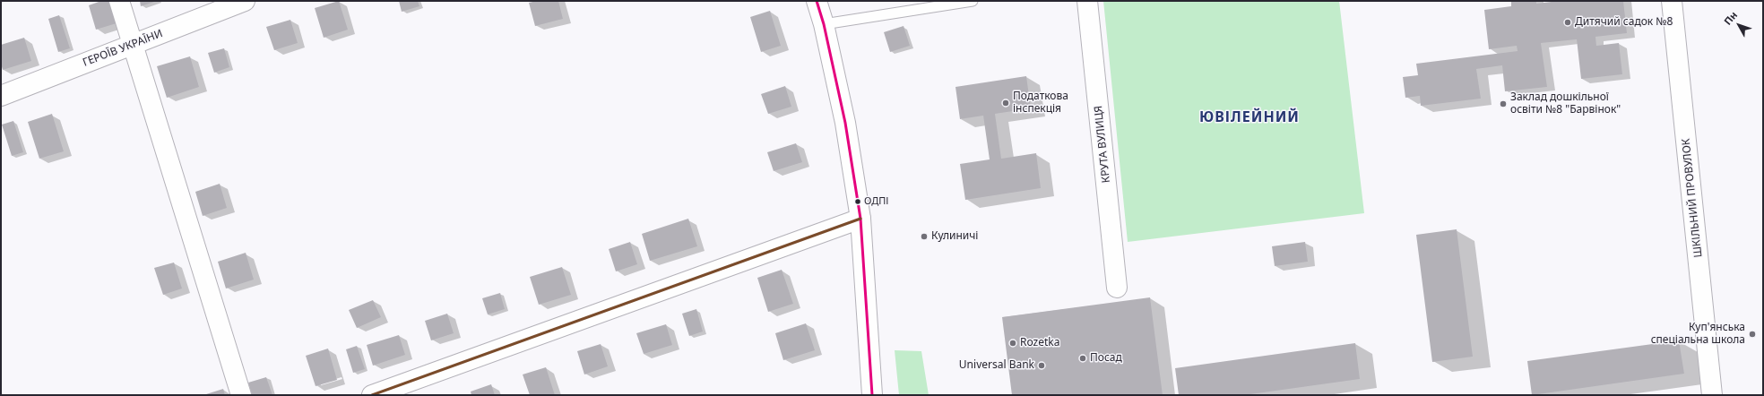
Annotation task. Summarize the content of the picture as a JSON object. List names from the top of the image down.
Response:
{
  "streets": {
    "street": ["ГЕРОЇВ УКРАЇНИ", "КРУТА ВУЛИЦЯ", "ШКІЛЬНИЙ ПРОВУЛОК"]
  },
  "districts": ["ЮВІЛЕЙНИЙ"],
  "places": [
    "Дитячий садок №8",
    "Податкова інспекція",
    "Заклад дошкільної освіти №8 \"Барвінок\"",
    "ОДПІ",
    "Кулиничі",
    "Куп'янська спеціальна школа",
    "Rozetka",
    "Посад",
    "Universal Bank"
  ],
  "north": "top left"
}
